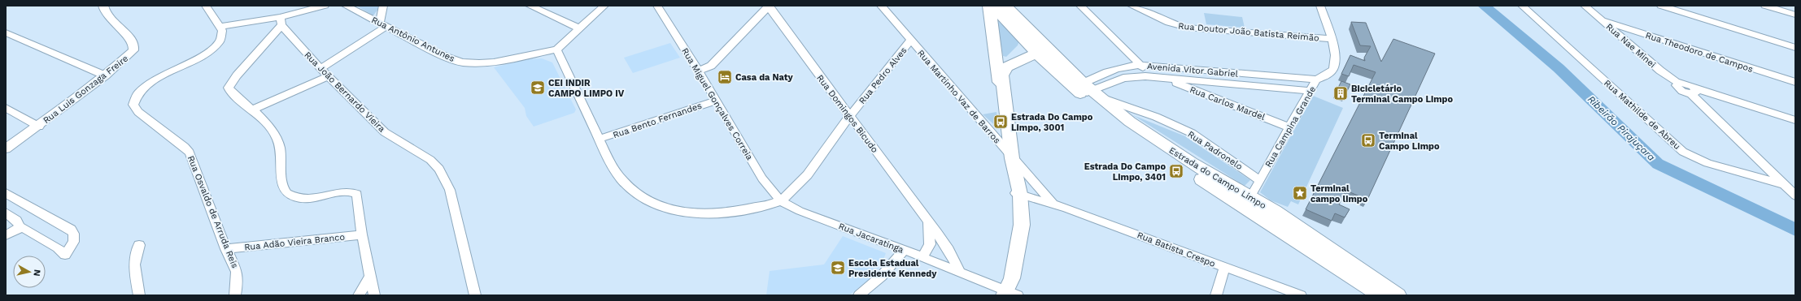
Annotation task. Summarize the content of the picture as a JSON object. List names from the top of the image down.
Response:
{
  "streets": {
    "main road": ["Estrada do Campo Limpo"],
    "street": [
      "Rua Doutor João Batista Reimão",
      "Rua Antônio Antunes",
      "Rua Nae Minei",
      "Rua Theodoro de Campos",
      "Avenida Vitor Gabriel",
      "Rua Pedro Alves",
      "Rua Luis Gonzaga Freire",
      "Rua João Bernardo Vieira",
      "Rua Martinho Vaz de Barros",
      "Rua Carlos Mardel",
      "Rua Miguel Gonçalves Correia",
      "Rua Domingos Bicudo",
      "Rua Mathilde de Abreu",
      "Rua Bento Fernandes",
      "Rua Campina Grande",
      "Rua Padronelo",
      "Rua Osvaldo de Arruda Reis",
      "Rua Jacaratinga",
      "Rua Adão Vieira Branco",
      "Rua Batista Crespo"
    ]
  },
  "crossings": [
    ["Rua Doutor João Batista Reimão", "Rua Campina Grande"],
    ["Rua Nae Minei", "Rua Theodoro de Campos"],
    ["Avenida Vitor Gabriel", "Rua Carlos Mardel"],
    ["Avenida Vitor Gabriel", "Rua Campina Grande"],
    ["Avenida Vitor Gabriel", "Rua Padronelo"],
    ["Avenida Vitor Gabriel", "Estrada do Campo Limpo"],
    ["Rua Pedro Alves", "Rua Martinho Vaz de Barros"],
    ["Rua Pedro Alves", "Rua Miguel Gonçalves Correia"],
    ["Rua Pedro Alves", "Rua Domingos Bicudo"],
    ["Rua Pedro Alves", "Rua Jacaratinga"],
    ["Rua Martinho Vaz de Barros", "Rua Batista Crespo"],
    ["Rua Carlos Mardel", "Rua Campina Grande"],
    ["Rua Miguel Gonçalves Correia", "Rua Bento Fernandes"],
    ["Rua Miguel Gonçalves Correia", "Rua Jacaratinga"],
    ["Rua Domingos Bicudo", "Rua Jacaratinga"],
    ["Rua Campina Grande", "Rua Padronelo"],
    ["Rua Campina Grande", "Estrada do Campo Limpo"],
    ["Rua Padronelo", "Estrada do Campo Limpo"],
    ["Rua Osvaldo de Arruda Reis", "Rua Adão Vieira Branco"]
  ],
  "water": ["Ribeirão Pirajuçara"],
  "places": {
    "hotel": ["Casa da Naty"],
    "school or university": ["CEI INDIR CAMPO LIMPO IV", "Escola Estadual Presidente Kennedy"],
    "building": ["Bicicletário Terminal Campo Limpo"],
    "bus stop": ["Estrada Do Campo Limpo, 3001", "Terminal Campo Limpo", "Estrada Do Campo Limpo, 3401"],
    "place": ["Terminal campo limpo"]
  },
  "north": "right"
}
